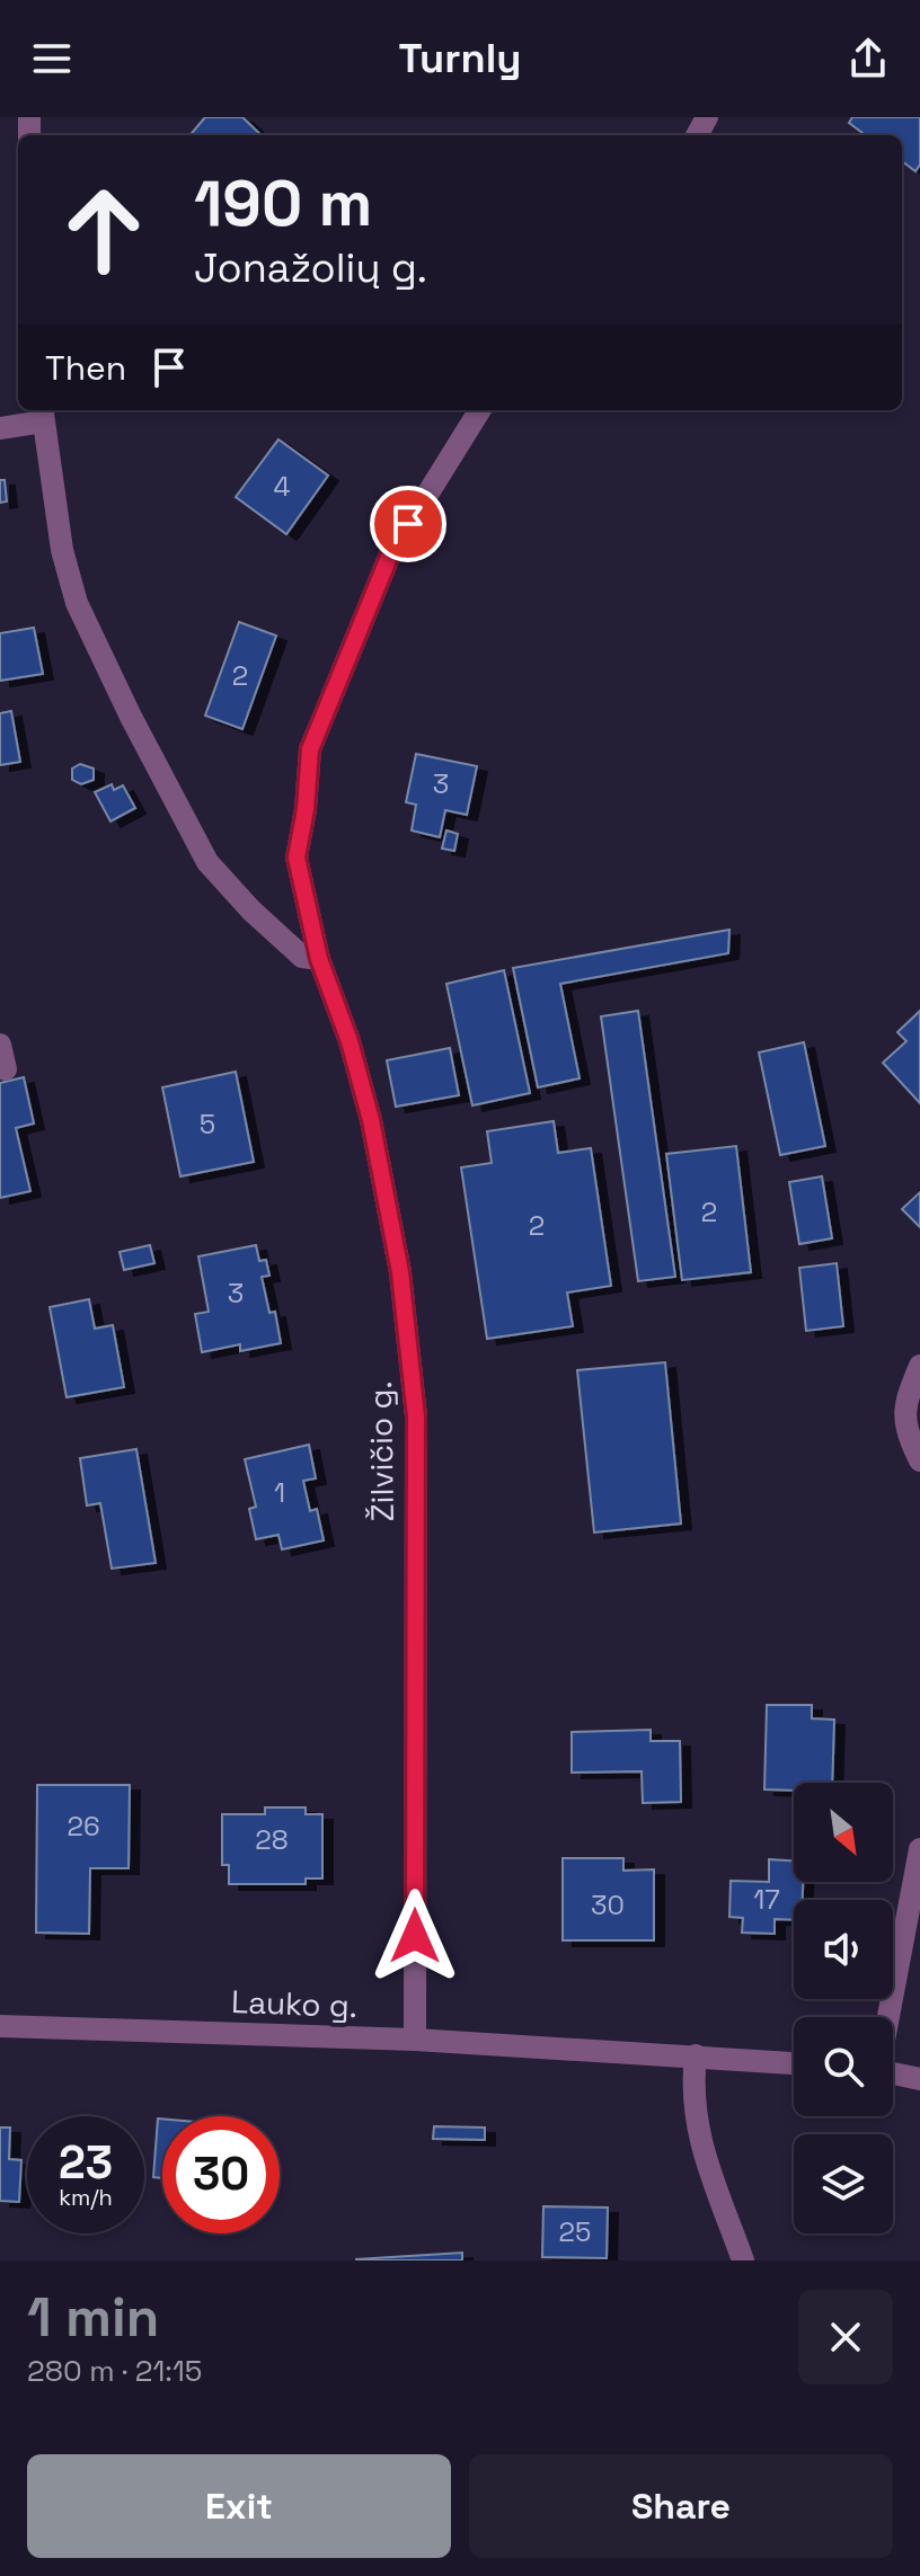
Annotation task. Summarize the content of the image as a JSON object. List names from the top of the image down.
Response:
{
  "streets": {
    "street": ["Žilvičio g.", "Lauko g."]
  },
  "crossings": [
    ["Žilvičio g.", "Lauko g."]
  ],
  "house_numbers": [
    "4",
    "2",
    "3",
    "5",
    "2",
    "2",
    "3",
    "1",
    "26",
    "28",
    "17",
    "30",
    "25"
  ],
  "north": "bottom right",
  "page": {
    "header": "Turnly",
    "turn": ["190 m", "Jonažolių g."],
    "then": "Then",
    "speed": "23 km/h",
    "limit": "30",
    "heading": ["1 min", "280 m · 21:15"],
    "buttons": ["Exit", "Share"]
  }
}
